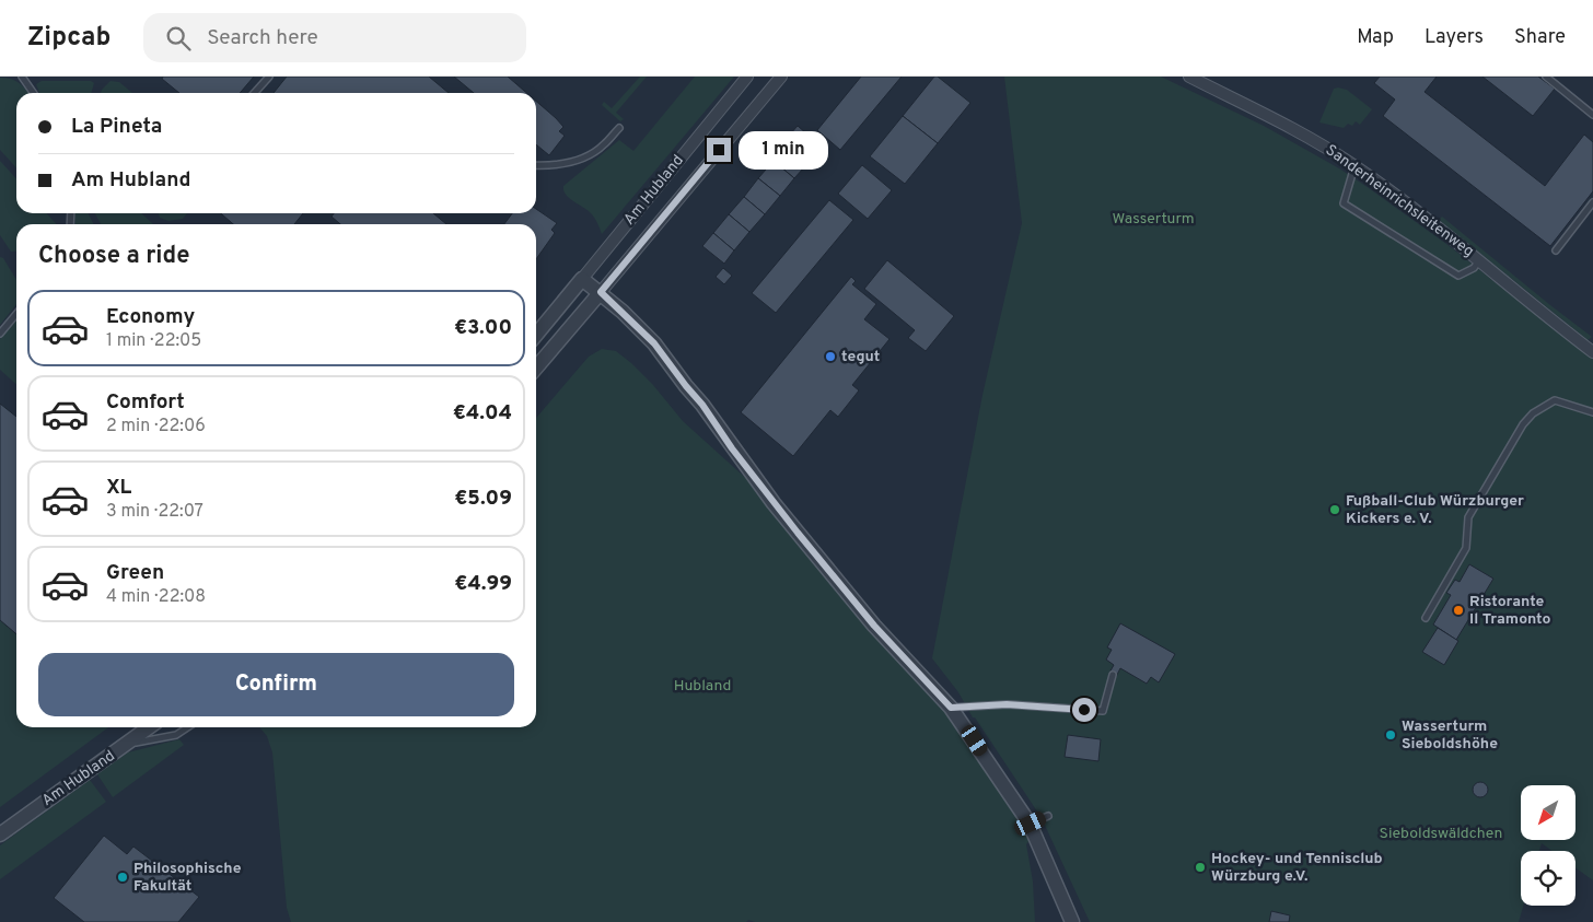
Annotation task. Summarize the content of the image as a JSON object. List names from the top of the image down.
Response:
{
  "streets": {
    "street": ["Am Hubland", "Sanderheinrichsleitenweg"]
  },
  "parks": ["Wasserturm", "Hubland", "Sieboldswäldchen"],
  "places": [
    "tegut",
    "Fußball-Club Würzburger Kickers e. V.",
    "Ristorante Il Tramonto",
    "Wasserturm Sieboldshöhe",
    "Hockey- und Tennisclub Würzburg e.V.",
    "Philosophische Fakultät"
  ],
  "north": "bottom left",
  "page": {
    "header": "Zipcab",
    "search": "Search here",
    "nav": ["Map", "Layers", "Share"],
    "banner": ["La Pineta", "Am Hubland"],
    "bubble": "1 min",
    "heading": "Choose a ride",
    "list": [
      {
        "name": "Economy",
        "note": "1 min · 22:05",
        "value": "€3.00"
      },
      {
        "name": "Comfort",
        "note": "2 min · 22:06",
        "value": "€4.04"
      },
      {
        "name": "XL",
        "note": "3 min · 22:07",
        "value": "€5.09"
      },
      {
        "name": "Green",
        "note": "4 min · 22:08",
        "value": "€4.99"
      }
    ],
    "buttons": "Confirm"
  }
}
